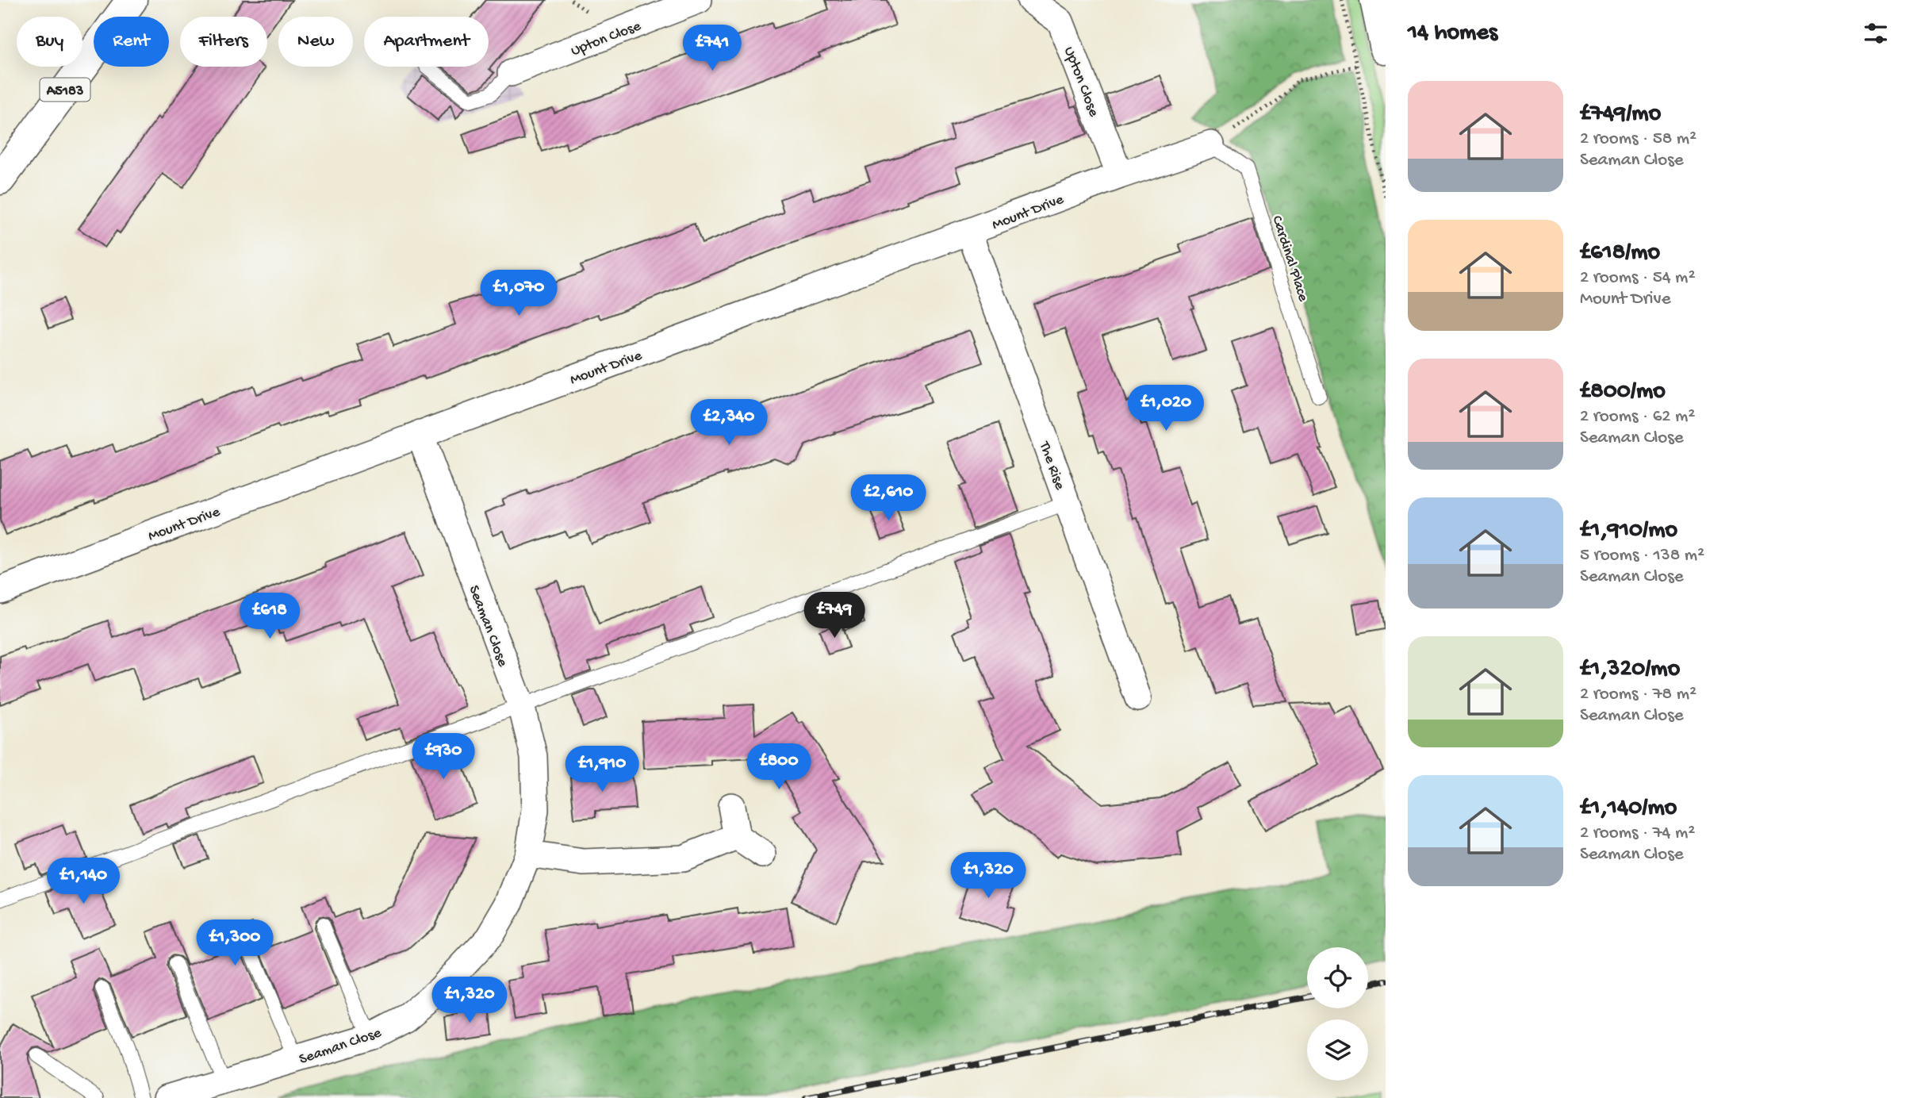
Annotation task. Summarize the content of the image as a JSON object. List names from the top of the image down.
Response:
{
  "streets": {
    "main road": ["A5183"],
    "street": [
      "Upton Close",
      "Mount Drive",
      "The Rise",
      "Seaman Close"
    ],
    "lane": ["Cardinal Place"]
  },
  "crossings": [
    ["Upton Close", "Mount Drive"],
    ["Mount Drive", "Cardinal Place"],
    ["Mount Drive", "The Rise"],
    ["Mount Drive", "Seaman Close"]
  ],
  "page": {
    "heading": "14 homes",
    "chip": [
      "Buy",
      "Rent",
      "Filters",
      "New",
      "Apartment"
    ],
    "price": [
      "£741",
      "£1,070",
      "£1,020",
      "£2,340",
      "£2,610",
      "£749",
      "£618",
      "£930",
      "£800",
      "£1,910",
      "£1,320",
      "£1,140",
      "£1,300",
      "£1,320"
    ],
    "list": [
      {
        "name": "£749/mo",
        "note": "2 rooms · 58 m² · Seaman Close"
      },
      {
        "name": "£618/mo",
        "note": "2 rooms · 54 m² · Mount Drive"
      },
      {
        "name": "£800/mo",
        "note": "2 rooms · 62 m² · Seaman Close"
      },
      {
        "name": "£1,910/mo",
        "note": "5 rooms · 138 m² · Seaman Close"
      },
      {
        "name": "£1,320/mo",
        "note": "2 rooms · 78 m² · Seaman Close"
      },
      {
        "name": "£1,140/mo",
        "note": "2 rooms · 74 m² · Seaman Close"
      }
    ]
  }
}
